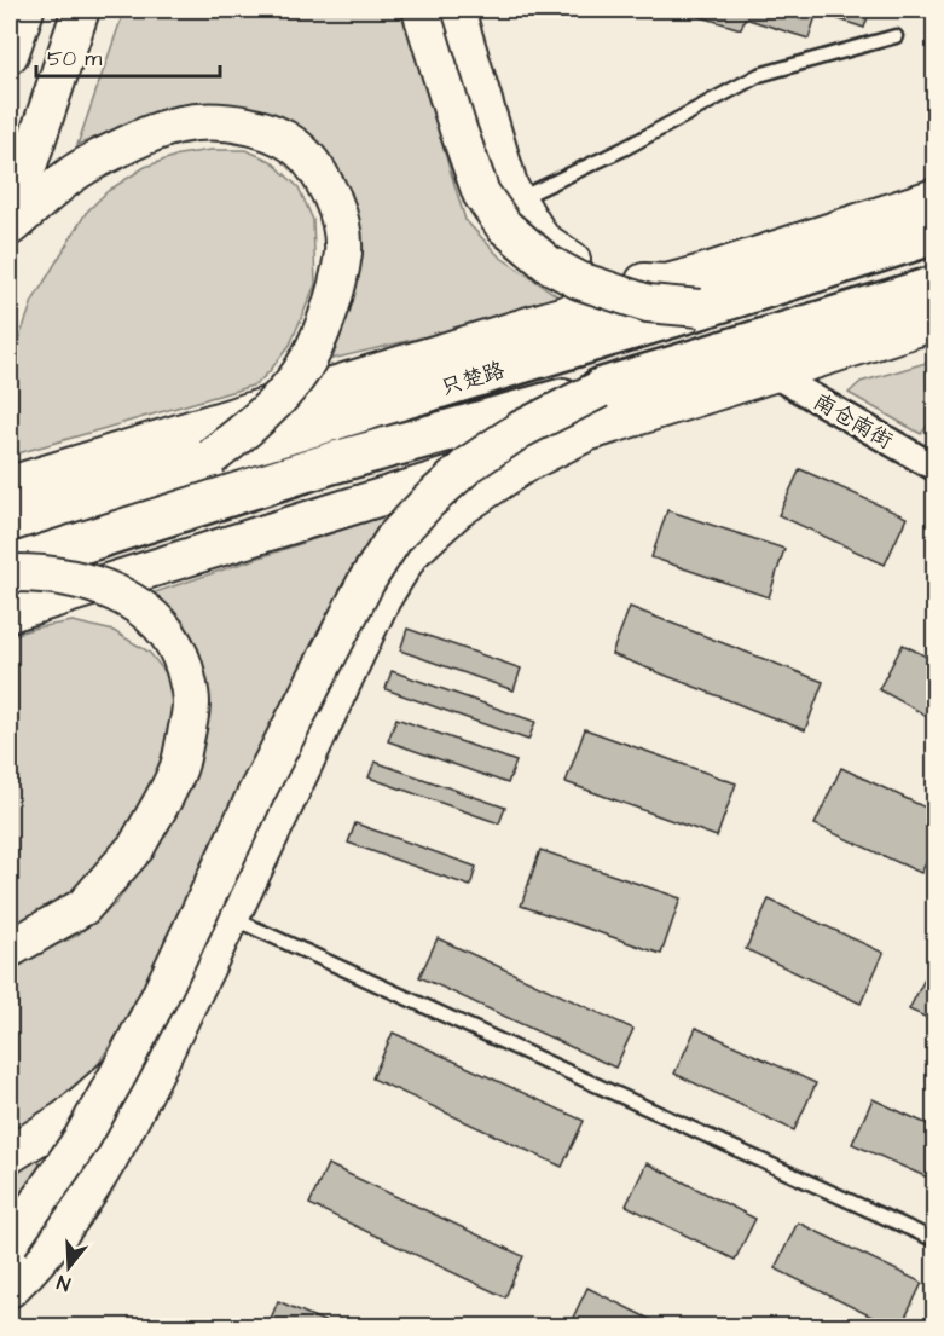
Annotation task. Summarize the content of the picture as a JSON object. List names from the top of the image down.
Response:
{
  "streets": {
    "main road": ["只楚路"],
    "street": ["南仓南街"]
  },
  "scale_bar": "50 m",
  "north": "bottom"
}
